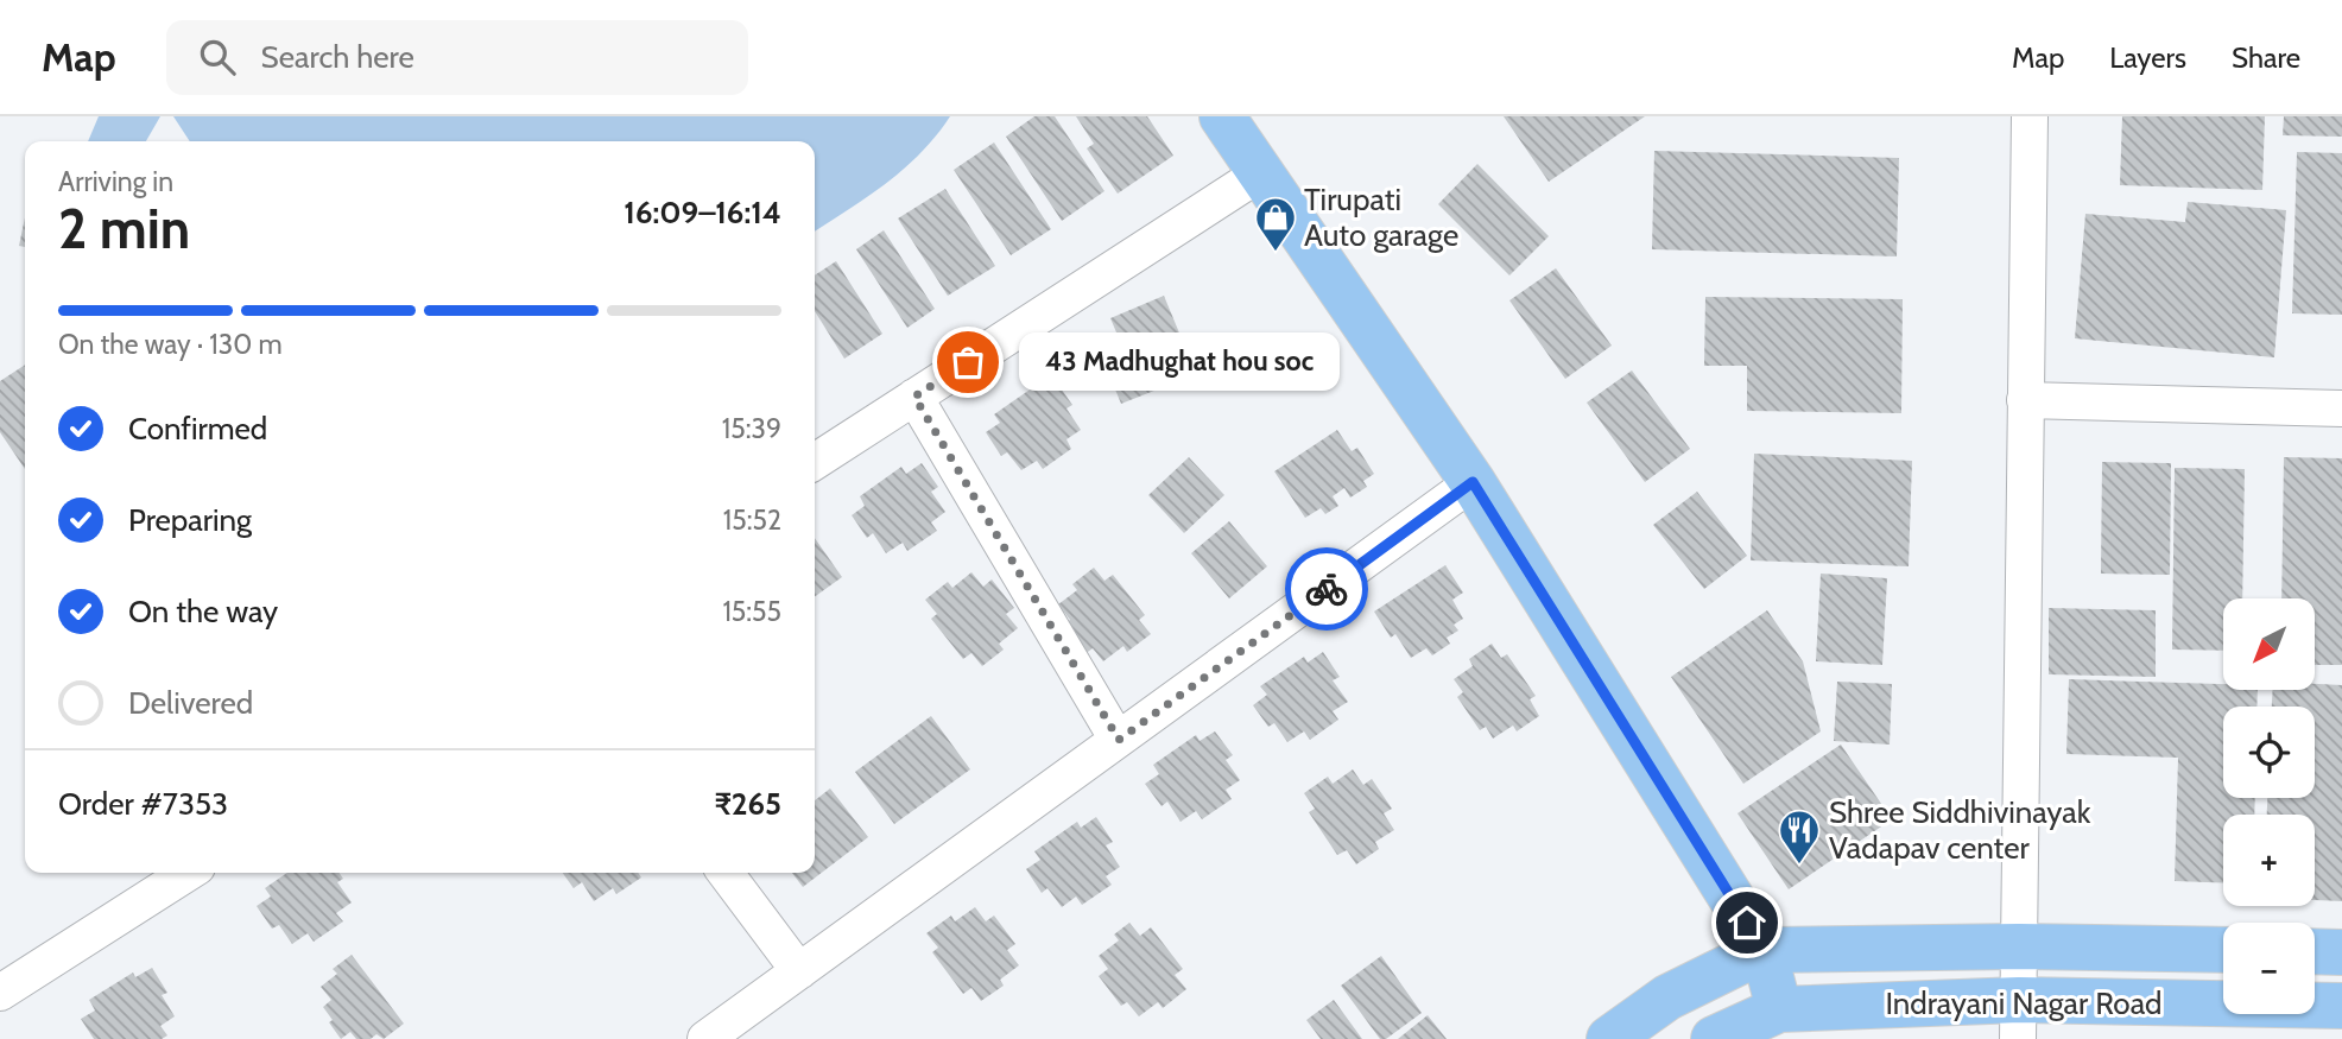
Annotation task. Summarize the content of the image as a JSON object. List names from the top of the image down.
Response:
{
  "streets": {
    "main road": ["Indrayani Nagar Road"]
  },
  "places": {
    "shop": ["Tirupati Auto garage"],
    "other": ["43 Madhughat hou soc"],
    "restaurant": ["Shree Siddhivinayak Vadapav center"]
  },
  "north": "bottom left",
  "page": {
    "header": "Map",
    "search": "Search here",
    "nav": ["Map", "Layers", "Share"],
    "heading": ["2 min", "Arriving in", "16:09–16:14"],
    "panel": ["Order #7353", "₹265"],
    "bar": "On the way · 130 m",
    "bubble": "43 Madhughat hou soc",
    "list": [
      ["Confirmed", "15:39"],
      ["Preparing", "15:52"],
      ["On the way", "15:55"],
      "Delivered"
    ],
    "map_buttons": ["+", "−"]
  }
}
